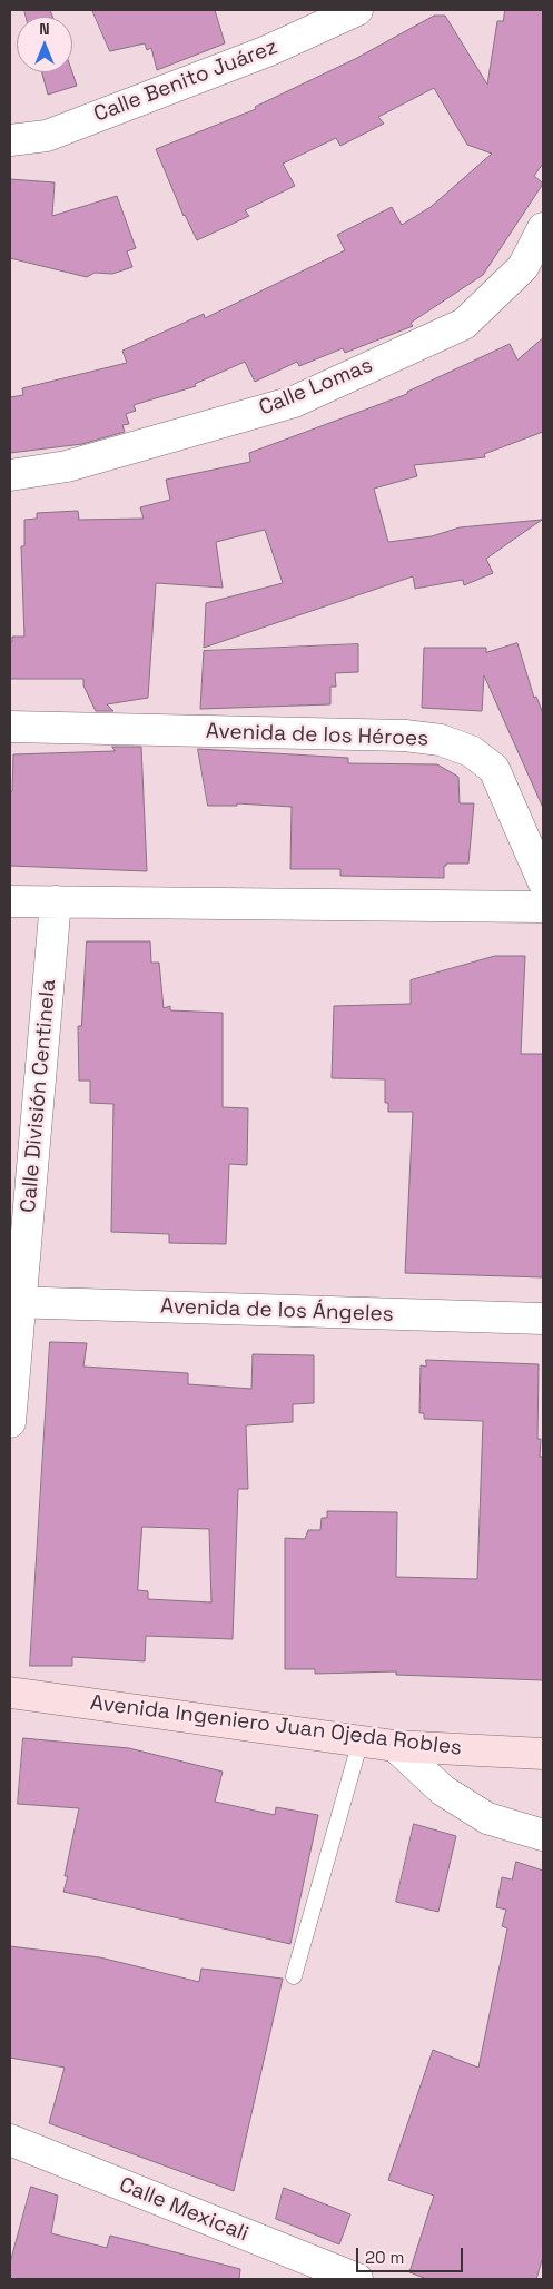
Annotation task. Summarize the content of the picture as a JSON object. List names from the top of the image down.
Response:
{
  "streets": {
    "main road": ["Avenida Ingeniero Juan Ojeda Robles"],
    "street": [
      "Calle Benito Juárez",
      "Calle Lomas",
      "Avenida de los Héroes",
      "Calle División Centinela",
      "Avenida de los Ángeles",
      "Calle Mexicali"
    ]
  },
  "crossings": [
    ["Calle División Centinela", "Avenida de los Ángeles"]
  ],
  "scale_bar": "20 m",
  "north": "top"
}
